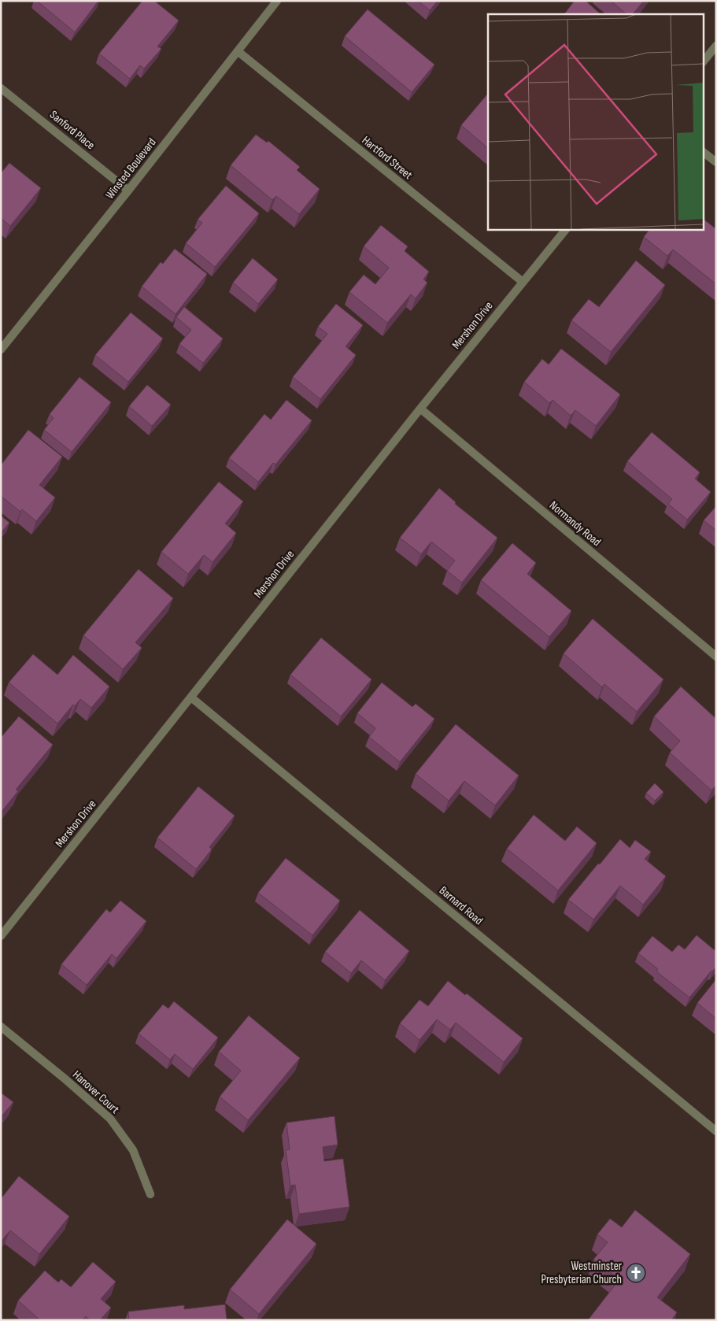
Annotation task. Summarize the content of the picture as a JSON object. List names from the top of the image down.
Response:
{
  "streets": {
    "street": [
      "Sanford Place",
      "Hartford Street",
      "Winsted Boulevard",
      "Mershon Drive",
      "Normandy Road",
      "Barnard Road",
      "Hanover Court"
    ]
  },
  "crossings": [
    ["Sanford Place", "Winsted Boulevard"],
    ["Hartford Street", "Winsted Boulevard"],
    ["Hartford Street", "Mershon Drive"],
    ["Mershon Drive", "Normandy Road"],
    ["Mershon Drive", "Barnard Road"]
  ],
  "places": {
    "church": ["Westminster Presbyterian Church"]
  }
}
